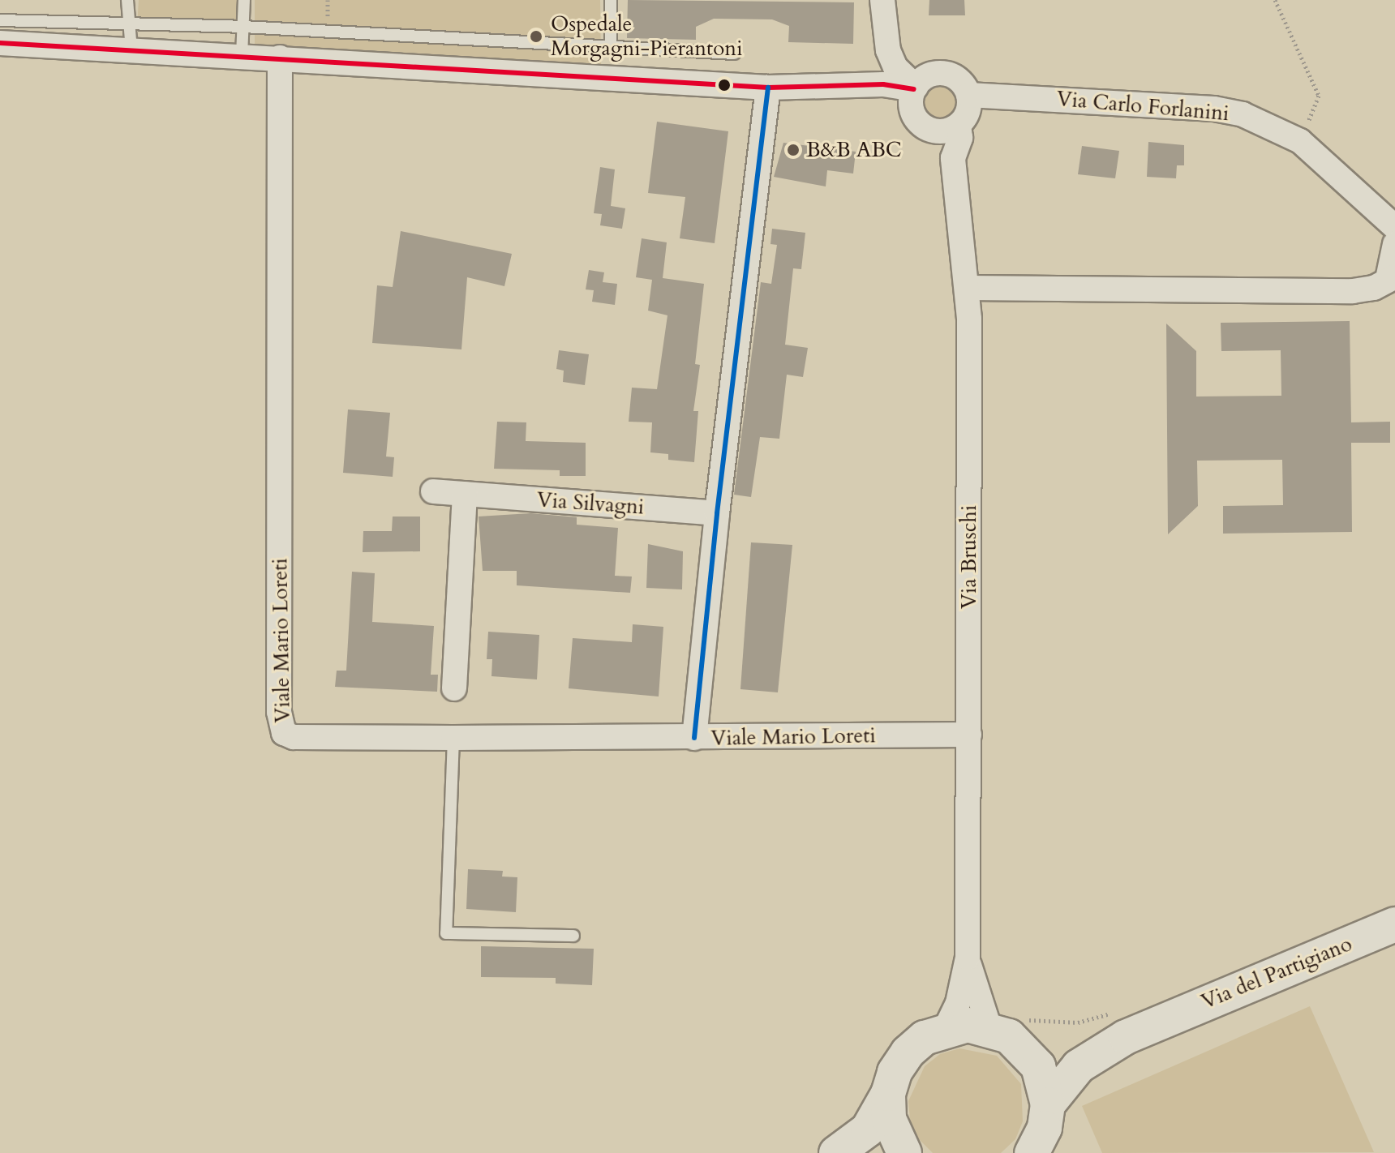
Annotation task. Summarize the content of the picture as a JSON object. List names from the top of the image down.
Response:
{
  "streets": {
    "main road": ["Via del Partigiano"],
    "street": [
      "Via Carlo Forlanini",
      "Via Silvagni",
      "Via Bruschi",
      "Viale Mario Loreti"
    ]
  },
  "crossings": [
    ["Via Carlo Forlanini", "Via Bruschi"],
    ["Via Bruschi", "Viale Mario Loreti"]
  ],
  "places": ["Ospedale Morgagni-Pierantoni", "B&B ABC"]
}
